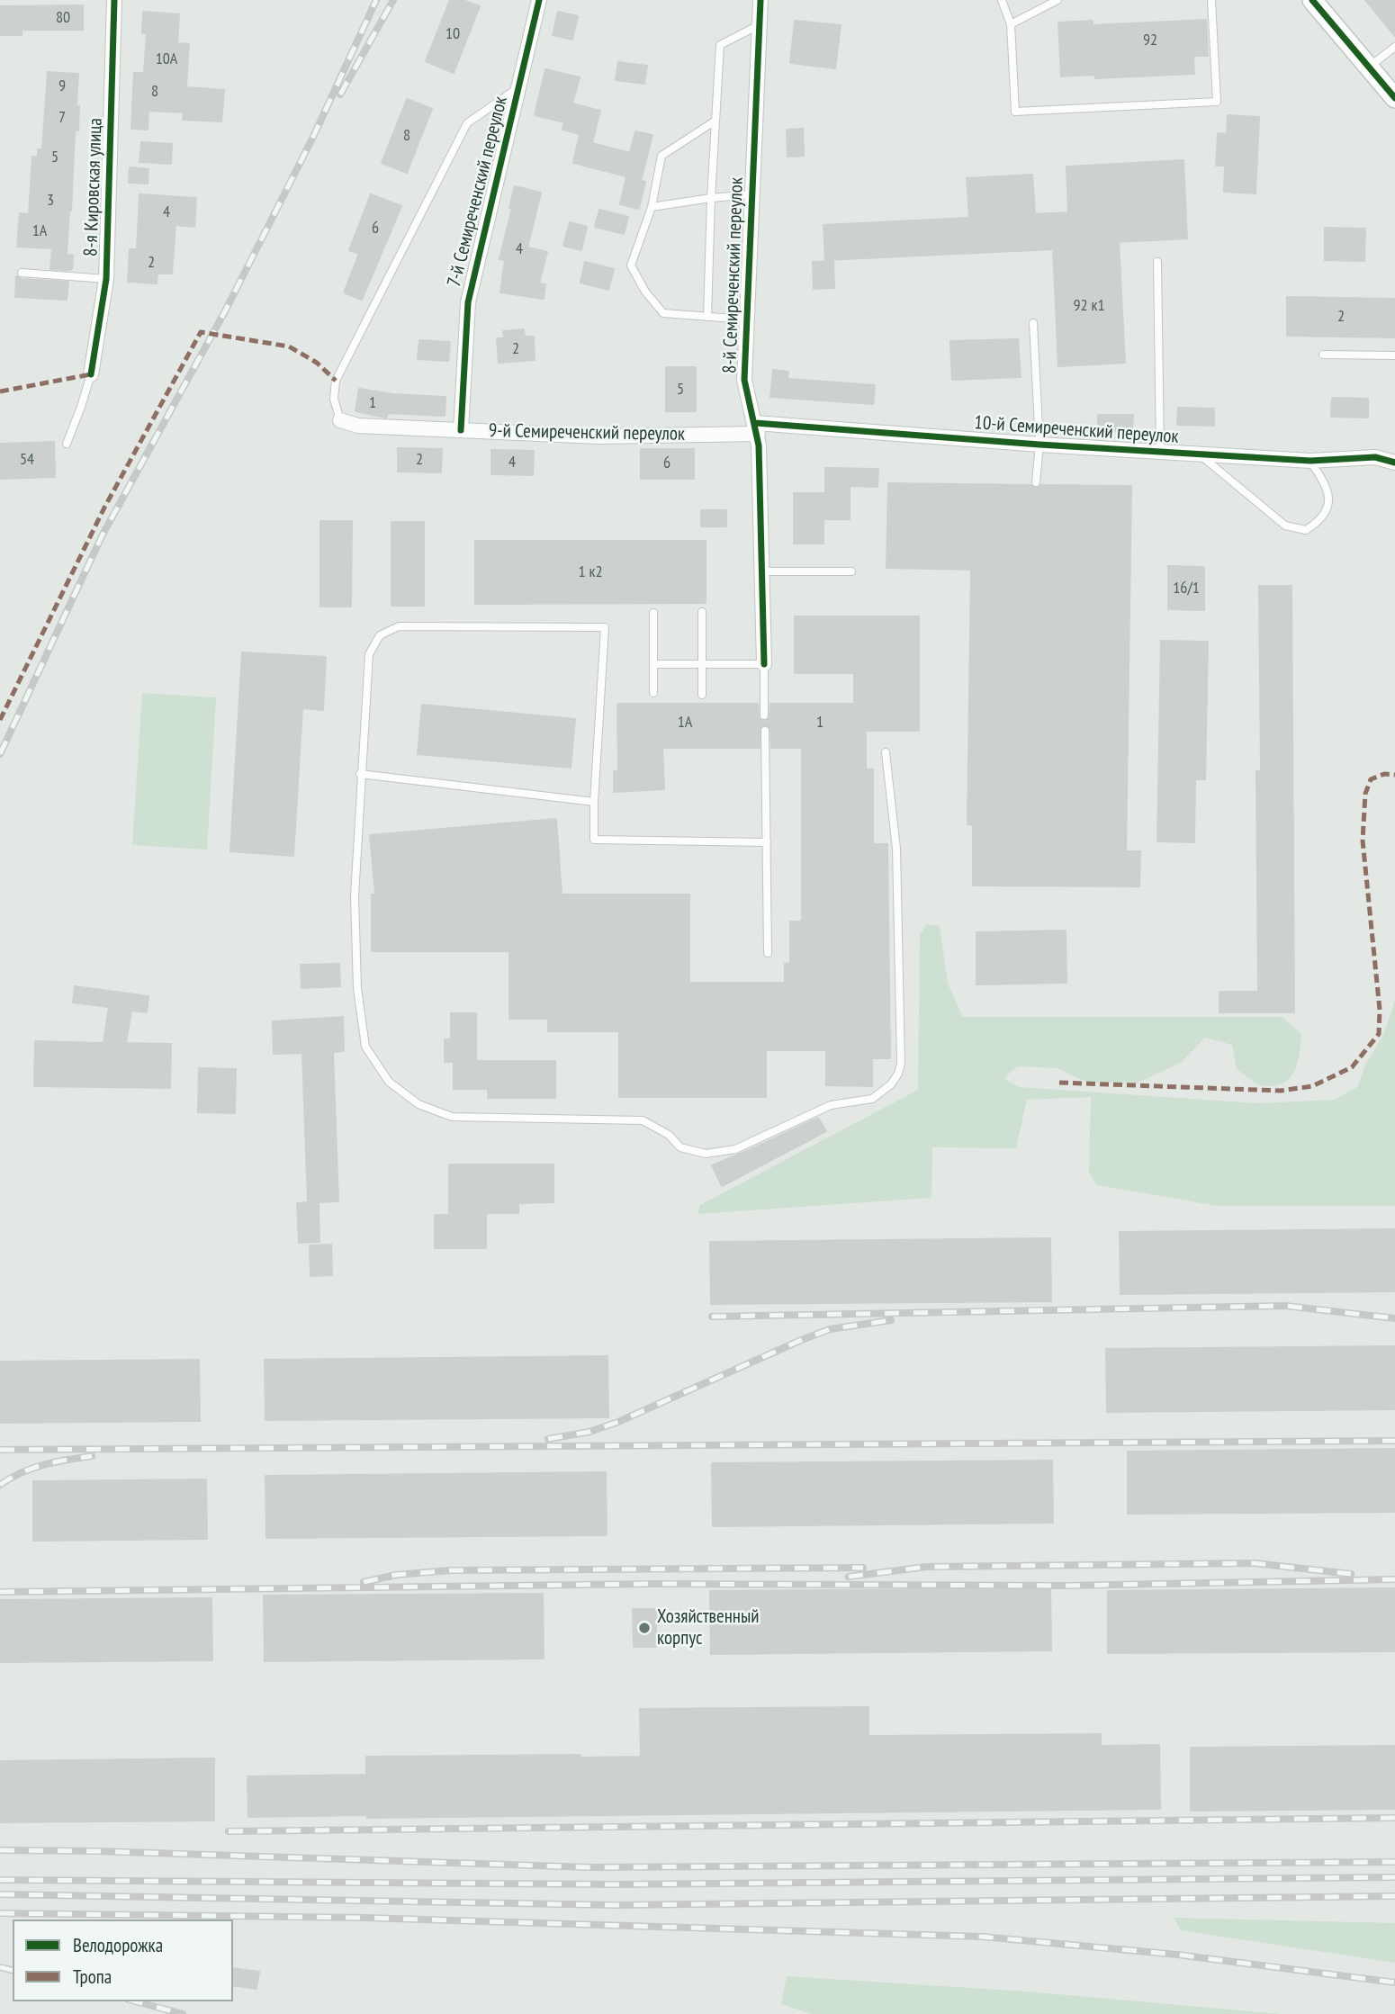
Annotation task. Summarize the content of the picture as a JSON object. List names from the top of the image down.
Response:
{
  "streets": {
    "street": [
      "8-я Кировская улица",
      "7-й Семиреченский переулок",
      "8-й Семиреченский переулок",
      "10-й Семиреченский переулок",
      "9-й Семиреченский переулок"
    ]
  },
  "crossings": [
    ["7-й Семиреченский переулок", "9-й Семиреченский переулок"],
    ["8-й Семиреченский переулок", "10-й Семиреченский переулок"],
    ["8-й Семиреченский переулок", "9-й Семиреченский переулок"],
    ["10-й Семиреченский переулок", "9-й Семиреченский переулок"]
  ],
  "places": ["Хозяйственный корпус"],
  "house_numbers": [
    "80",
    "10",
    "92",
    "10А",
    "9",
    "8",
    "7",
    "8",
    "5",
    "3",
    "4",
    "6",
    "1А",
    "4",
    "2",
    "92 к1",
    "2",
    "2",
    "5",
    "1",
    "54",
    "2",
    "4",
    "6",
    "1 к2",
    "16/1",
    "1А",
    "1"
  ],
  "legend": ["Велодорожка", "Тропа"]
}
